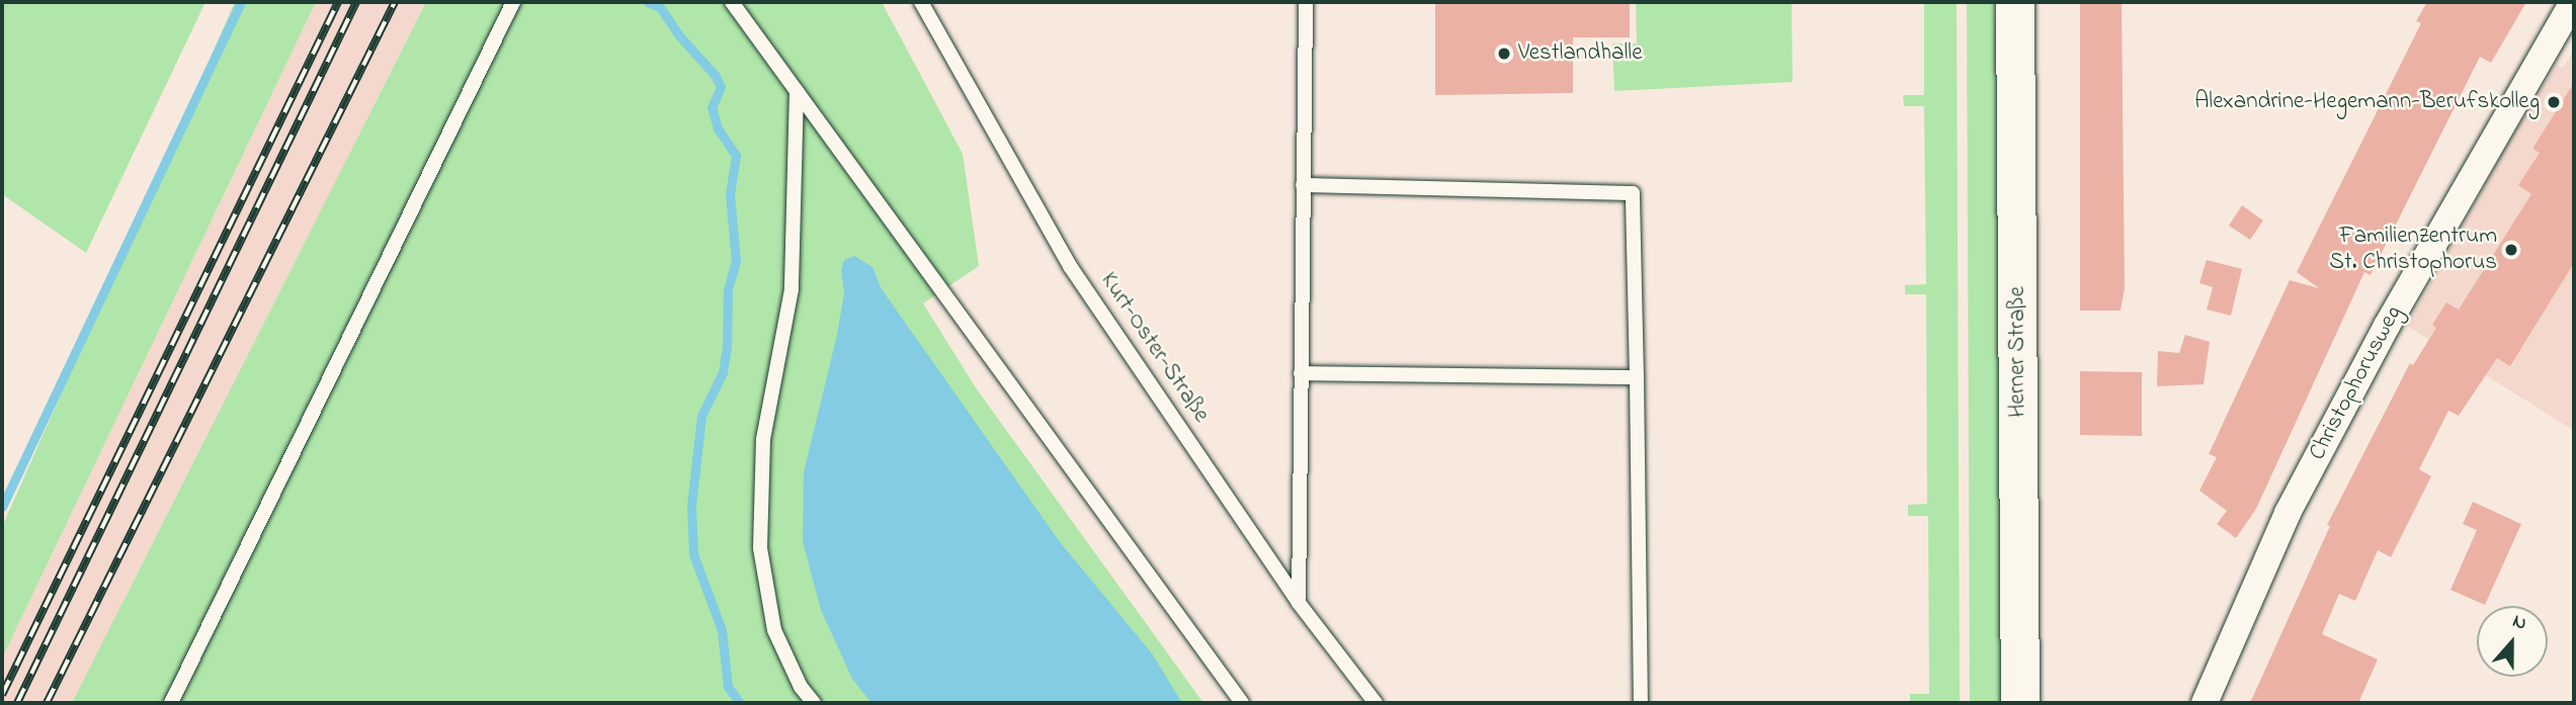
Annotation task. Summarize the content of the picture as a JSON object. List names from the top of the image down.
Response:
{
  "streets": {
    "main road": ["Herner Straße"],
    "street": ["Christophorusweg"],
    "lane": ["Kurt-Oster-Straße"]
  },
  "places": ["Vestlandhalle", "Alexandrine-Hegemann-Berufskolleg", "Familienzentrum St. Christophorus"],
  "north": "top"
}
